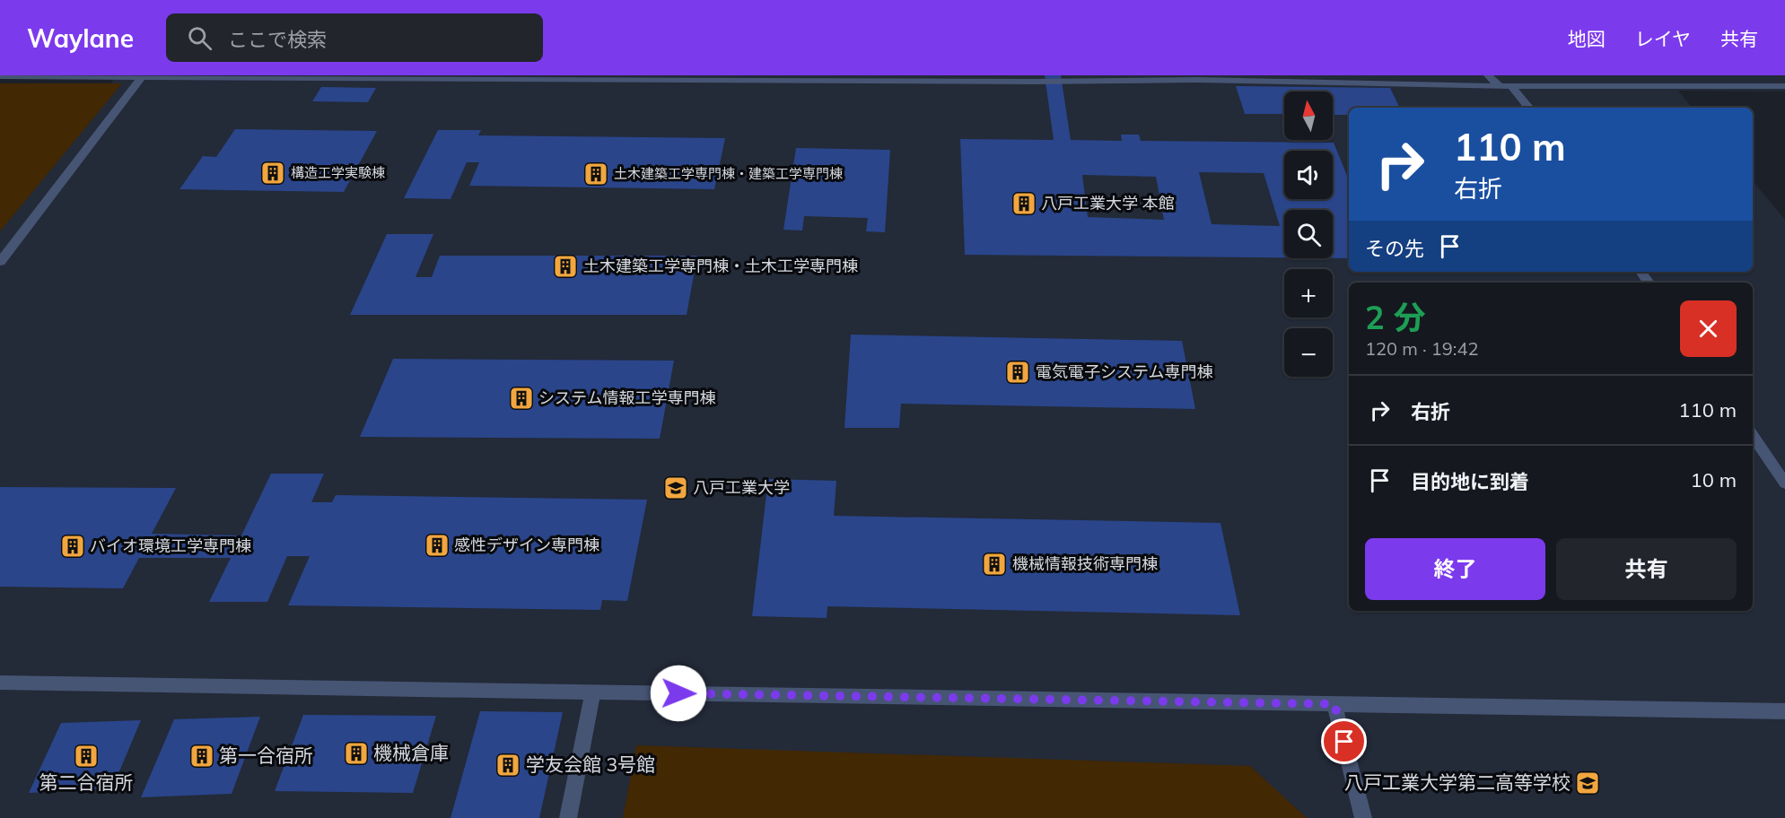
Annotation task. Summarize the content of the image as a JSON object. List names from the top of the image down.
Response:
{
  "places": {
    "building": [
      "構造工学実験棟",
      "土木建築工学専門棟・建築工学専門棟",
      "八戸工業大学 本館",
      "土木建築工学専門棟・土木工学専門棟",
      "電気電子システム専門棟",
      "システム情報工学専門棟",
      "感性デザイン専門棟",
      "バイオ環境工学専門棟",
      "機械情報技術専門棟",
      "機械倉庫",
      "第二合宿所",
      "第一合宿所",
      "学友会館 3号館"
    ],
    "school or university": ["八戸工業大学", "八戸工業大学第二高等学校"]
  },
  "north": "top",
  "page": {
    "header": "Waylane",
    "search": "ここで検索",
    "nav": ["地図", "レイヤ", "共有"],
    "map_buttons": ["+", "−"],
    "turn": ["110 m", "右折"],
    "then": "その先",
    "heading": ["2 分", "120 m · 19:42"],
    "list": [
      {
        "name": "右折",
        "value": "110 m"
      },
      {
        "name": "目的地に到着",
        "value": "10 m"
      }
    ],
    "buttons": ["終了", "共有"]
  }
}
